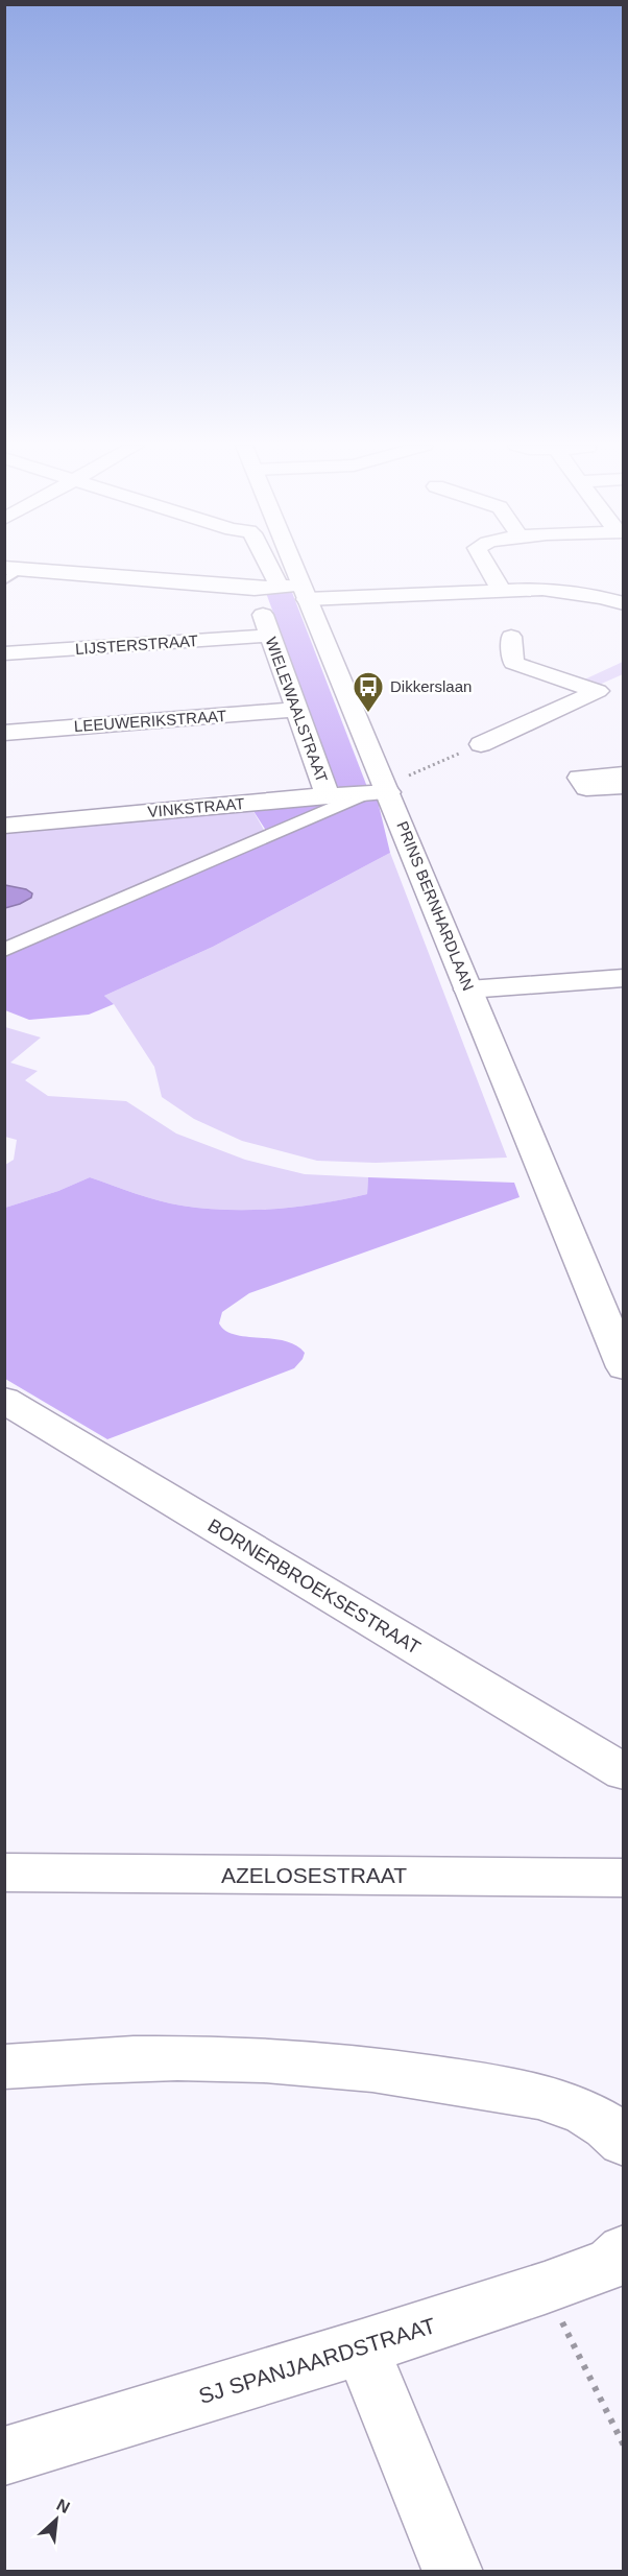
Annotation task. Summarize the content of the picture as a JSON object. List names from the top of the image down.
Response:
{
  "streets": {
    "street": [
      "LIJSTERSTRAAT",
      "WIELEWAALSTRAAT",
      "LEEUWERIKSTRAAT",
      "VINKSTRAAT",
      "PRINS BERNHARDLAAN",
      "BORNERBROEKSESTRAAT",
      "AZELOSESTRAAT",
      "SJ SPANJAARDSTRAAT"
    ]
  },
  "crossings": [
    ["LIJSTERSTRAAT", "WIELEWAALSTRAAT"],
    ["WIELEWAALSTRAAT", "LEEUWERIKSTRAAT"],
    ["WIELEWAALSTRAAT", "VINKSTRAAT"],
    ["VINKSTRAAT", "PRINS BERNHARDLAAN"]
  ],
  "places": {
    "bus stop": ["Dikkerslaan"]
  },
  "north": "top right"
}
